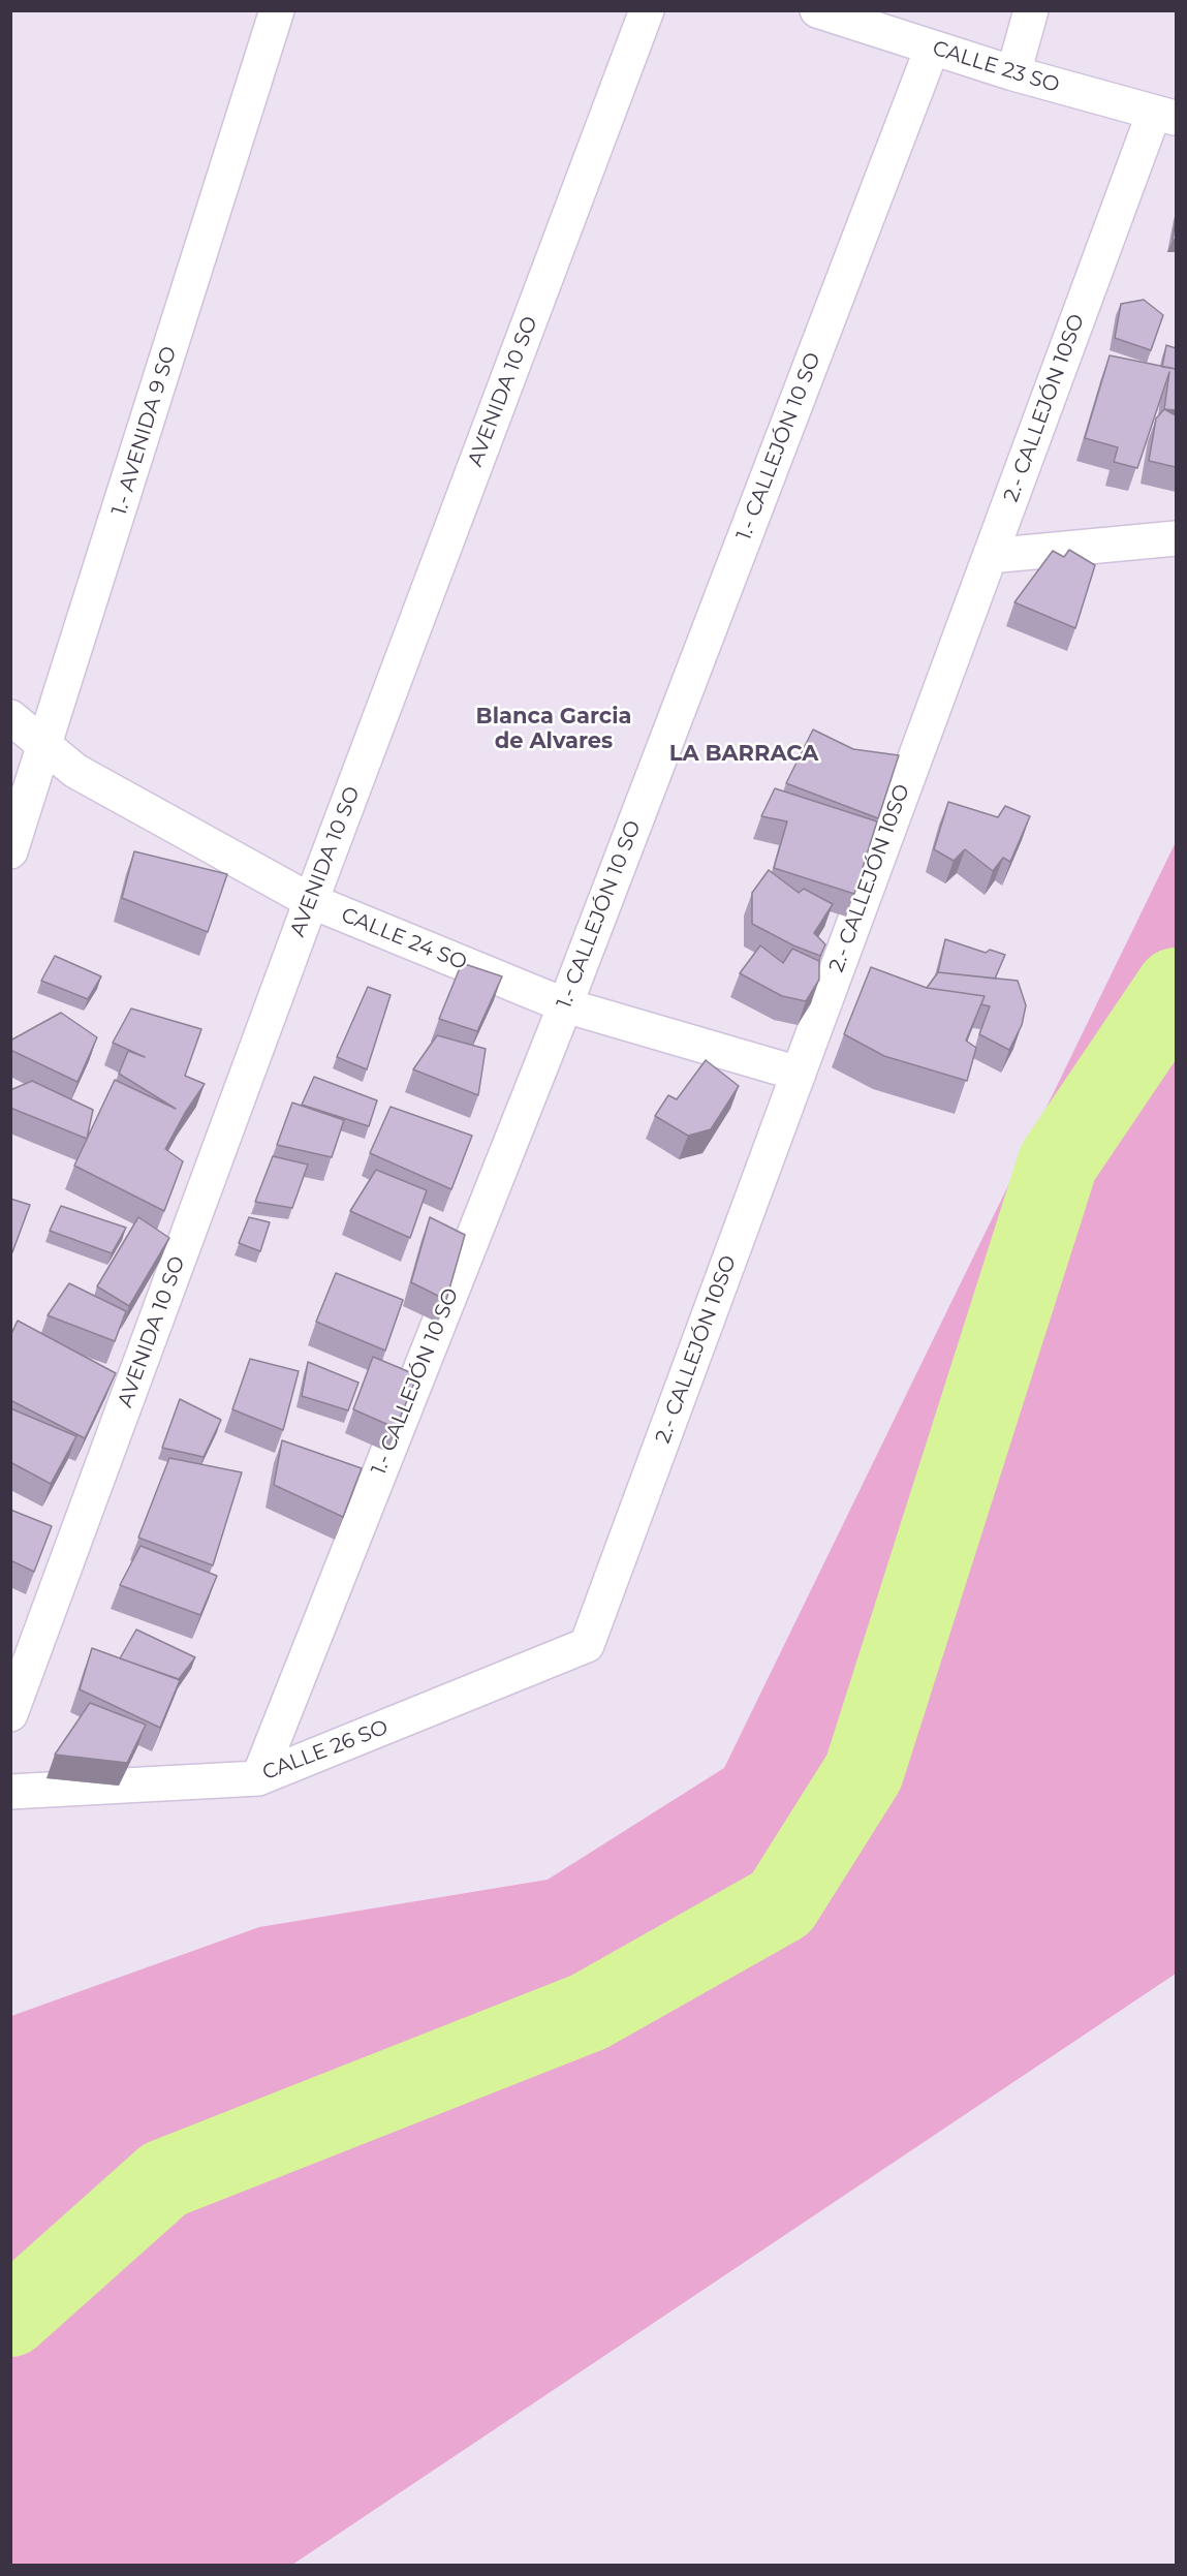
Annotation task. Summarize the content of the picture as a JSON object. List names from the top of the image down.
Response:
{
  "streets": {
    "street": [
      "CALLE 23 SO",
      "AVENIDA 10 SO",
      "2.- CALLEJÓN 10SO",
      "1.- AVENIDA 9 SO",
      "1.- CALLEJÓN 10 SO",
      "CALLE 24 SO",
      "CALLE 26 SO"
    ]
  },
  "crossings": [
    ["CALLE 23 SO", "2.- CALLEJÓN 10SO"],
    ["CALLE 23 SO", "1.- CALLEJÓN 10 SO"],
    ["AVENIDA 10 SO", "CALLE 24 SO"],
    ["2.- CALLEJÓN 10SO", "CALLE 24 SO"],
    ["2.- CALLEJÓN 10SO", "CALLE 26 SO"],
    ["1.- AVENIDA 9 SO", "CALLE 24 SO"],
    ["1.- CALLEJÓN 10 SO", "CALLE 24 SO"],
    ["1.- CALLEJÓN 10 SO", "CALLE 26 SO"]
  ],
  "districts": ["Blanca Garcia de Alvares", "LA BARRACA"]
}
